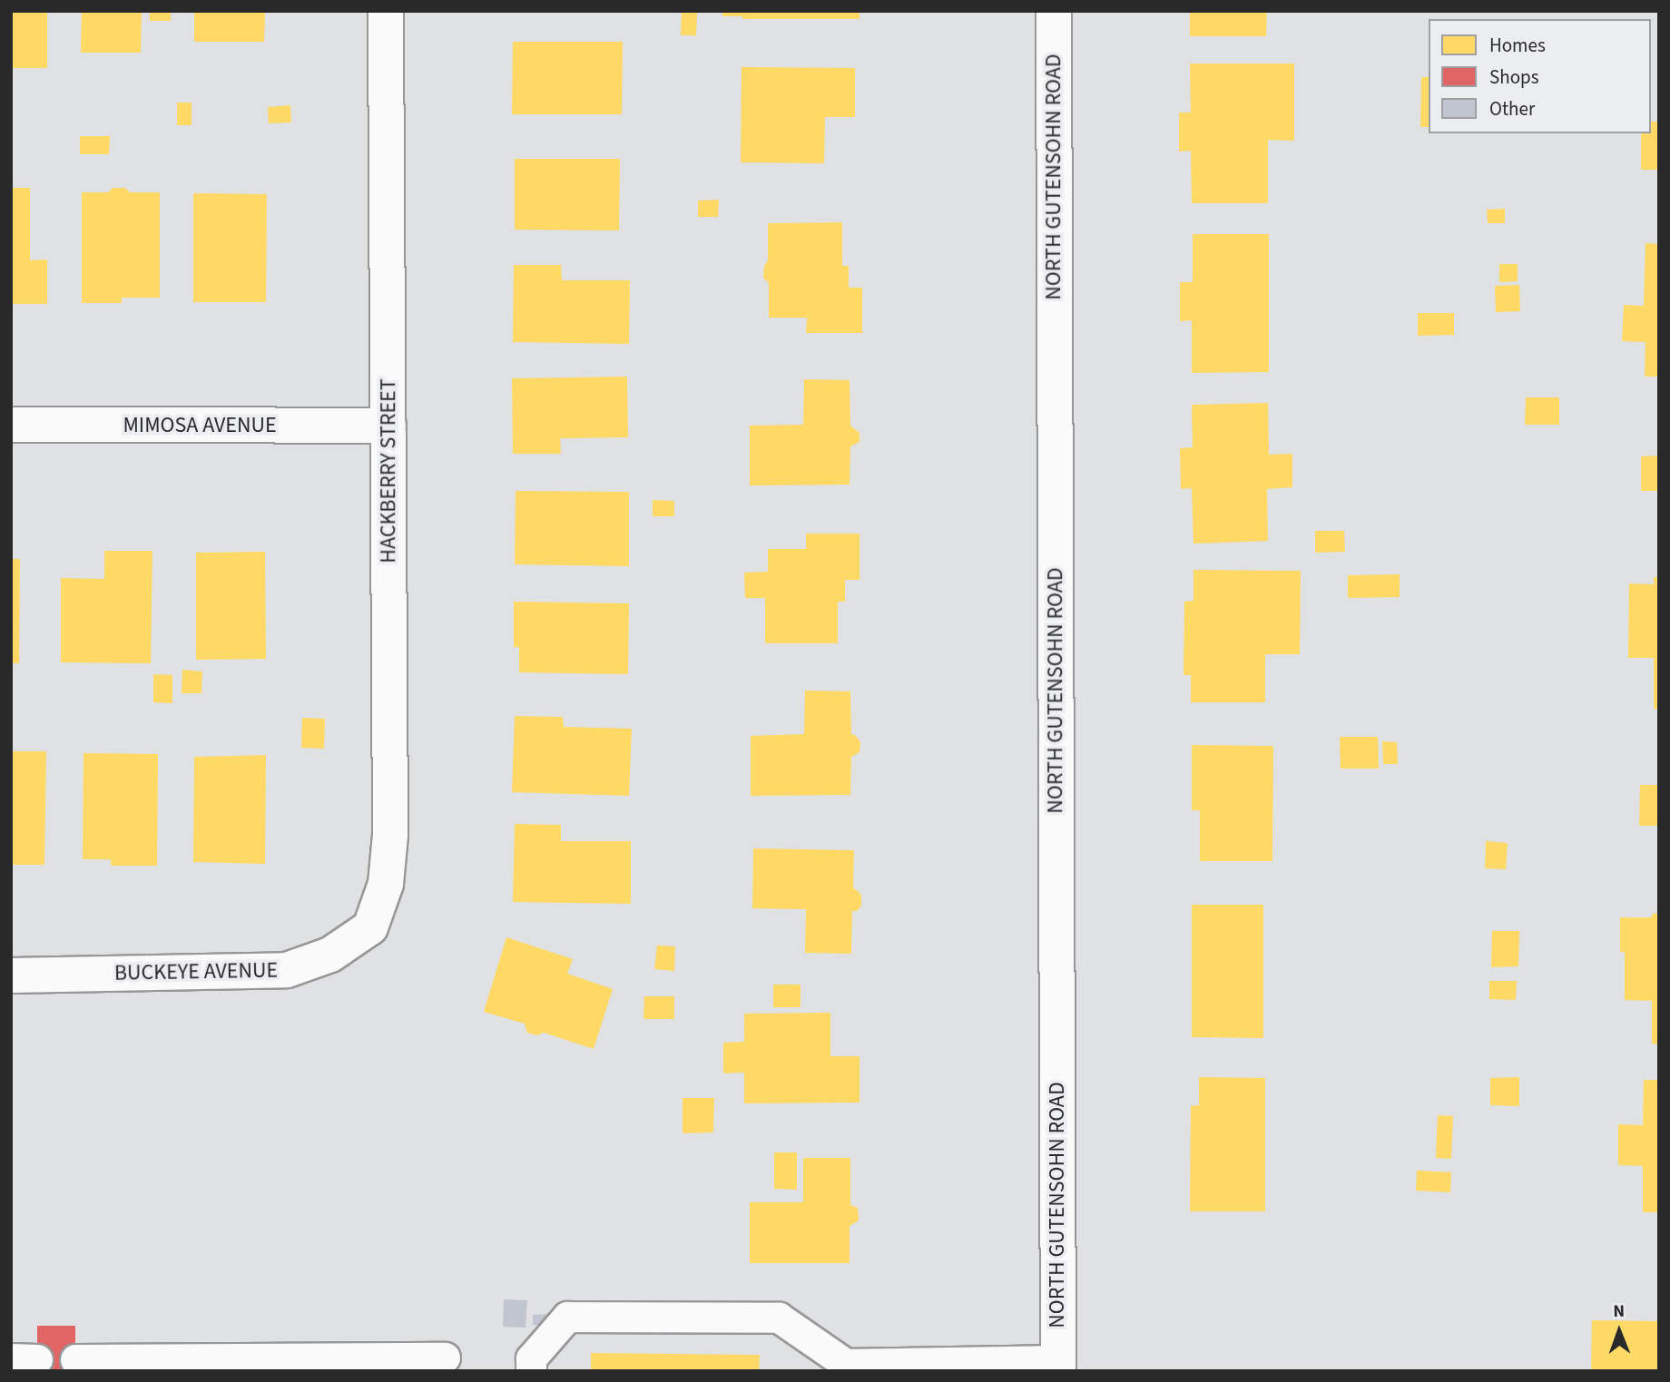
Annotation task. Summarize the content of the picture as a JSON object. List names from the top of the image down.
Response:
{
  "streets": {
    "street": [
      "NORTH GUTENSOHN ROAD",
      "MIMOSA AVENUE",
      "HACKBERRY STREET",
      "BUCKEYE AVENUE"
    ]
  },
  "crossings": [
    ["MIMOSA AVENUE", "HACKBERRY STREET"],
    ["HACKBERRY STREET", "BUCKEYE AVENUE"]
  ],
  "legend": ["Homes", "Shops", "Other"],
  "north": "top"
}
